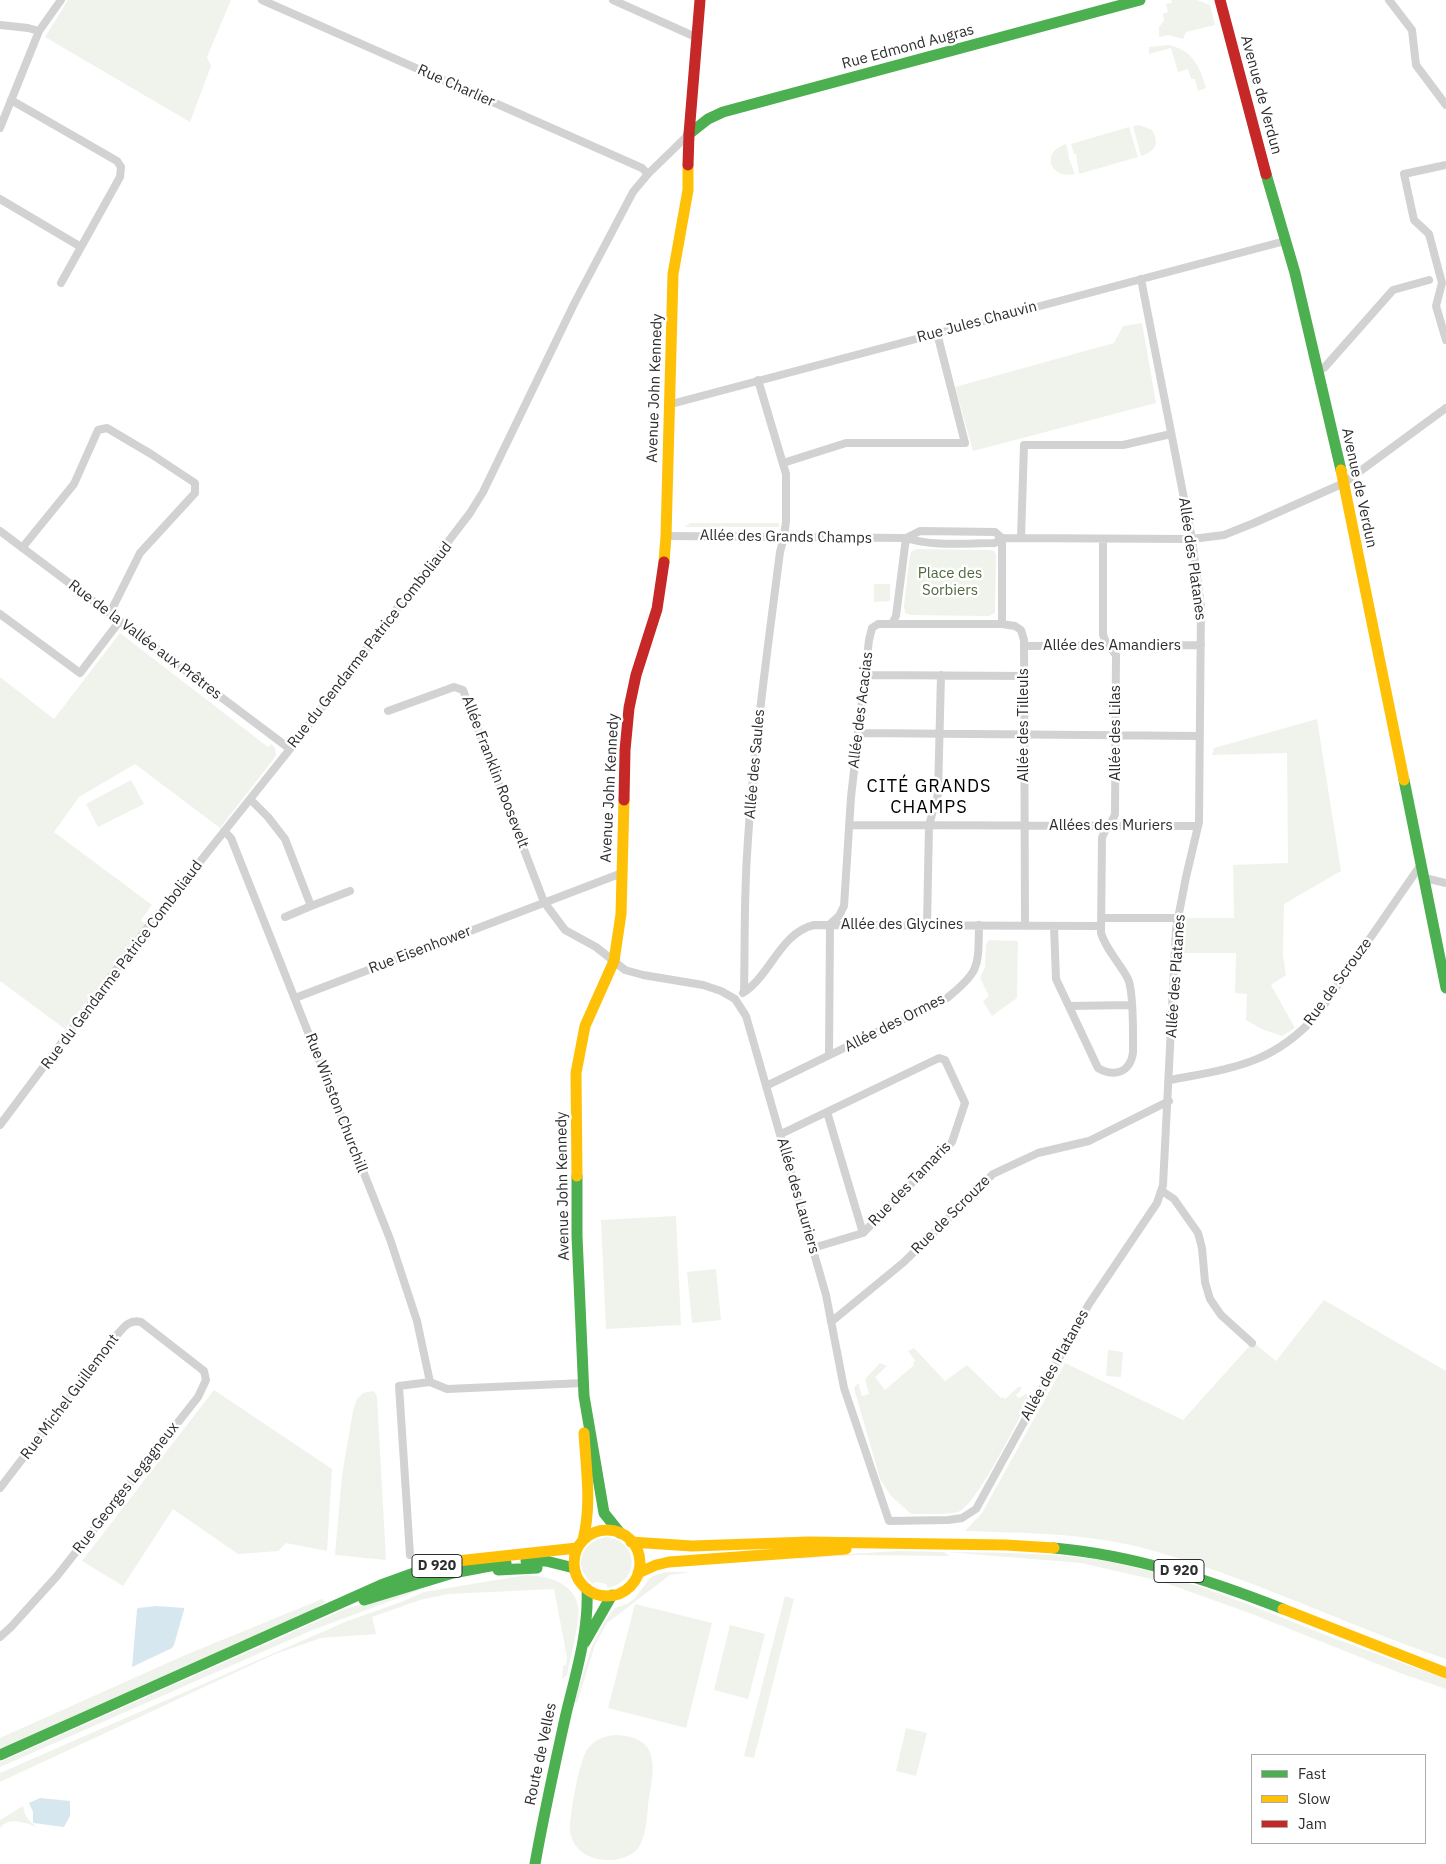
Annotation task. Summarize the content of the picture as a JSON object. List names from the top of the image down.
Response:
{
  "streets": {
    "main road": [
      "Rue Edmond Augras",
      "Avenue de Verdun",
      "Avenue John Kennedy",
      "D 920",
      "Route de Velles"
    ],
    "street": [
      "Rue Charlier",
      "Rue Jules Chauvin",
      "Allée des Grands Champs",
      "Allée des Platanes",
      "Rue de la Vallée aux Prêtres",
      "Rue du Gendarme Patrice Comboliaud",
      "Allée des Amandiers",
      "Allée des Acacias",
      "Allée des Tilleuls",
      "Allée des Lilas",
      "Allée des Saules",
      "Allée Franklin Roosevelt",
      "Allées des Muriers",
      "Allée des Glycines",
      "Rue Eisenhower",
      "Rue de Scrouze",
      "Allée des Ormes",
      "Rue Winston Churchill",
      "Rue des Tamaris",
      "Allée des Lauriers",
      "Rue Michel Guillemont",
      "Rue Georges Legagneux"
    ]
  },
  "crossings": [
    ["Rue Edmond Augras", "Avenue John Kennedy"],
    ["Rue Edmond Augras", "Rue du Gendarme Patrice Comboliaud"],
    ["Rue Charlier", "Rue du Gendarme Patrice Comboliaud"],
    ["Avenue de Verdun", "Rue Jules Chauvin"],
    ["Avenue de Verdun", "Allée des Grands Champs"],
    ["Avenue de Verdun", "Rue de Scrouze"],
    ["Rue Jules Chauvin", "Avenue John Kennedy"],
    ["Rue Jules Chauvin", "Allée des Platanes"],
    ["Rue Jules Chauvin", "Allée des Saules"],
    ["Avenue John Kennedy", "Allée des Grands Champs"],
    ["Avenue John Kennedy", "Rue du Gendarme Patrice Comboliaud"],
    ["Avenue John Kennedy", "Rue Eisenhower"],
    ["Avenue John Kennedy", "D 920"],
    ["Avenue John Kennedy", "Route de Velles"],
    ["Allée des Grands Champs", "Allée des Platanes"],
    ["Allée des Grands Champs", "Allée des Lilas"],
    ["Allée des Grands Champs", "Allée des Saules"],
    ["Allée des Platanes", "Allée des Amandiers"],
    ["Allée des Platanes", "Allées des Muriers"],
    ["Allée des Platanes", "Allée des Glycines"],
    ["Allée des Platanes", "Rue de Scrouze"],
    ["Allée des Platanes", "Allée des Lauriers"],
    ["Rue de la Vallée aux Prêtres", "Rue du Gendarme Patrice Comboliaud"],
    ["Rue du Gendarme Patrice Comboliaud", "Rue Winston Churchill"],
    ["Allée des Amandiers", "Allée des Tilleuls"],
    ["Allée des Amandiers", "Allée des Lilas"],
    ["Allée des Acacias", "Allées des Muriers"],
    ["Allée des Acacias", "Allée des Glycines"],
    ["Allée des Tilleuls", "Allées des Muriers"],
    ["Allée des Tilleuls", "Allée des Glycines"],
    ["Allée des Lilas", "Allées des Muriers"],
    ["Allée des Lilas", "Allée des Glycines"],
    ["Allée des Saules", "Allée des Glycines"],
    ["Allée Franklin Roosevelt", "Rue Eisenhower"],
    ["Allée des Glycines", "Allée des Ormes"],
    ["Allée des Glycines", "Allée des Lauriers"],
    ["Rue Eisenhower", "Rue Winston Churchill"],
    ["Rue de Scrouze", "Allée des Lauriers"],
    ["Allée des Ormes", "Allée des Lauriers"],
    ["Rue des Tamaris", "Allée des Lauriers"],
    ["Rue Michel Guillemont", "Rue Georges Legagneux"],
    ["D 920", "Route de Velles"]
  ],
  "districts": ["CITÉ GRANDS CHAMPS"],
  "parks": ["Place des Sorbiers"],
  "legend": ["Fast", "Slow", "Jam"]
}
